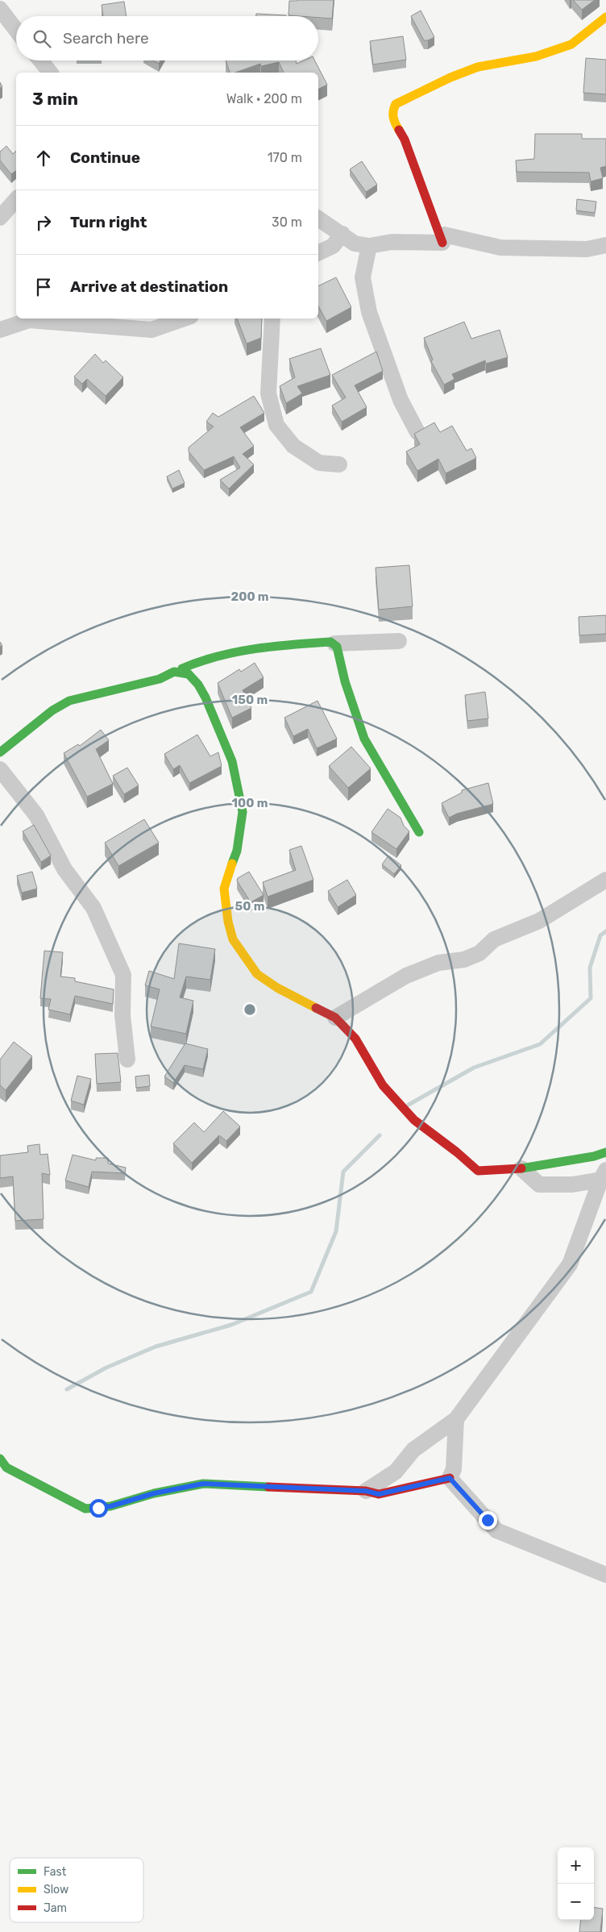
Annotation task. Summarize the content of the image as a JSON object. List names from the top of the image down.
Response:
{
  "legend": ["Fast", "Slow", "Jam"],
  "page": {
    "search": "Search here",
    "heading": ["3 min", "Walk · 200 m"],
    "list": [
      ["Continue", "170 m"],
      ["Turn right", "30 m"],
      "Arrive at destination"
    ],
    "map_buttons": ["+", "−"]
  },
  "rings": [
    "200 m",
    "150 m",
    "100 m",
    "50 m"
  ]
}
